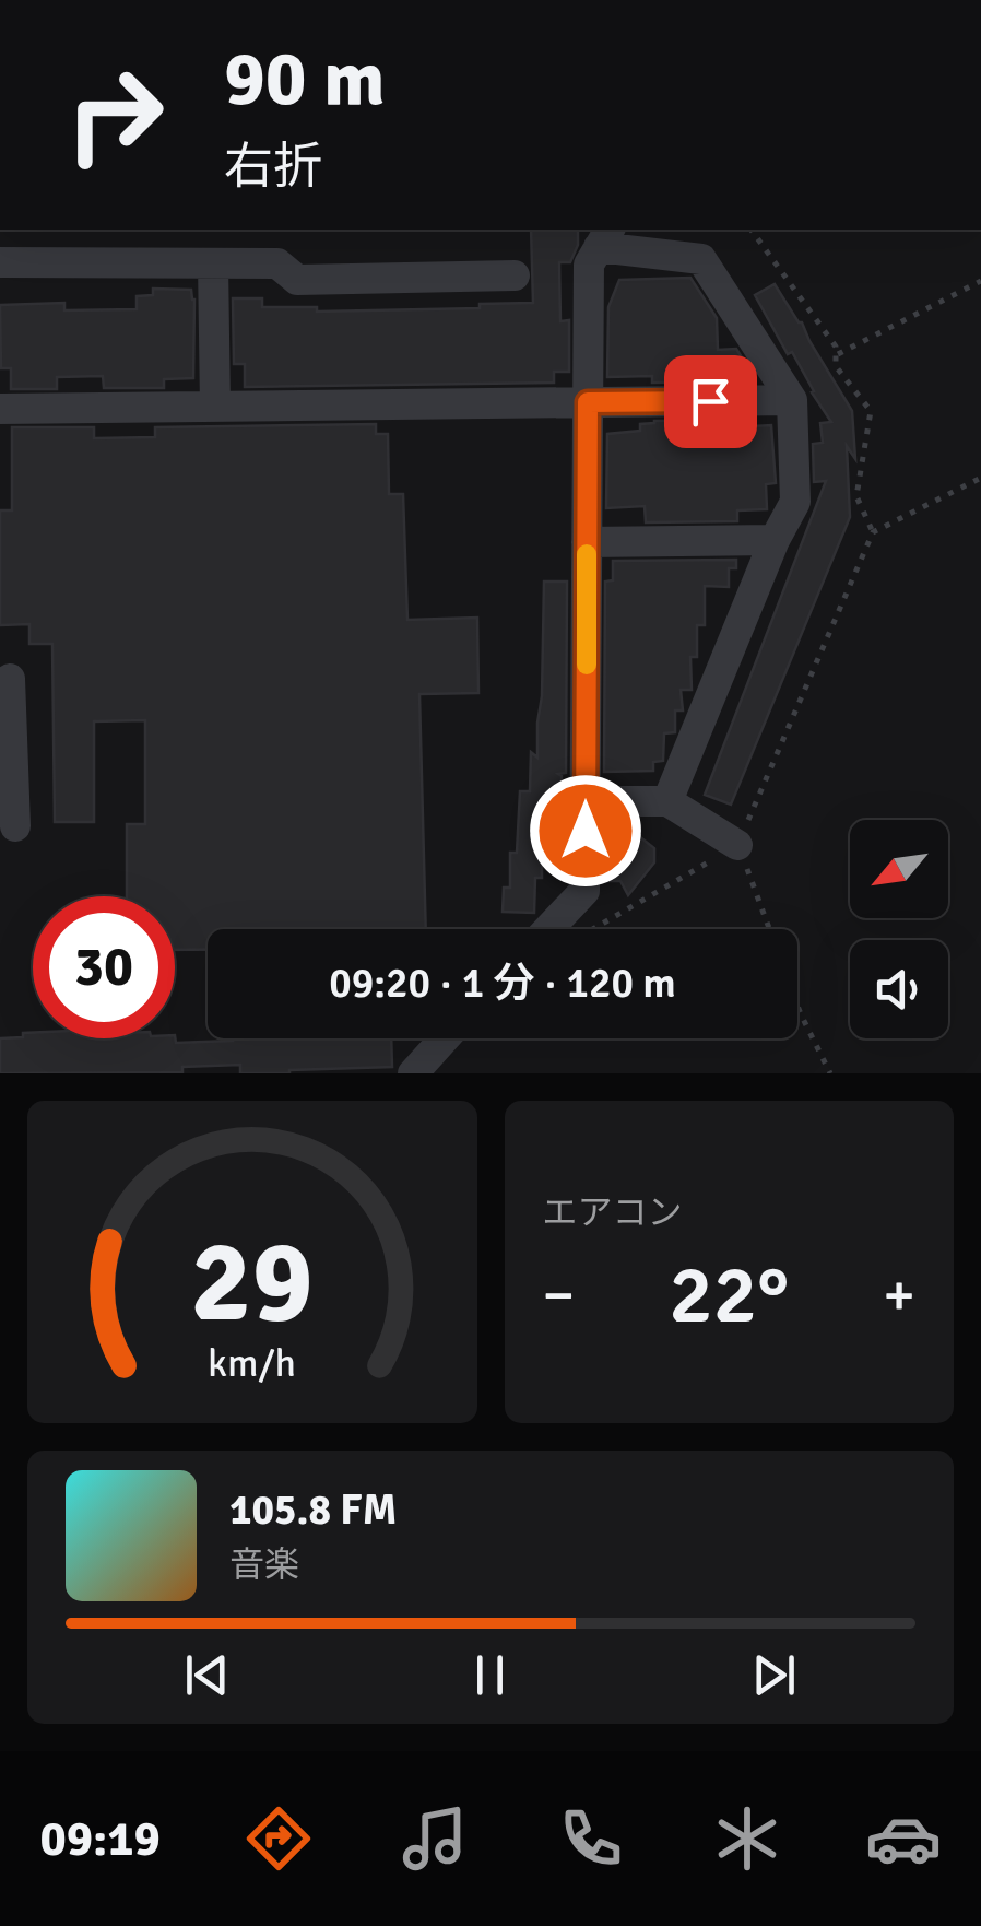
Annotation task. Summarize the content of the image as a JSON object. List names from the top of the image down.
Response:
{
  "north": "bottom left",
  "page": {
    "turn": ["90 m", "右折"],
    "limit": "30",
    "trip": "09:20 · 1 分 · 120 m",
    "tile": "エアコン",
    "heat": ["−", "22°", "+"],
    "song": ["105.8 FM", "音楽"],
    "tabs": "09:19",
    "gauge": ["29", "km/h"]
  }
}
